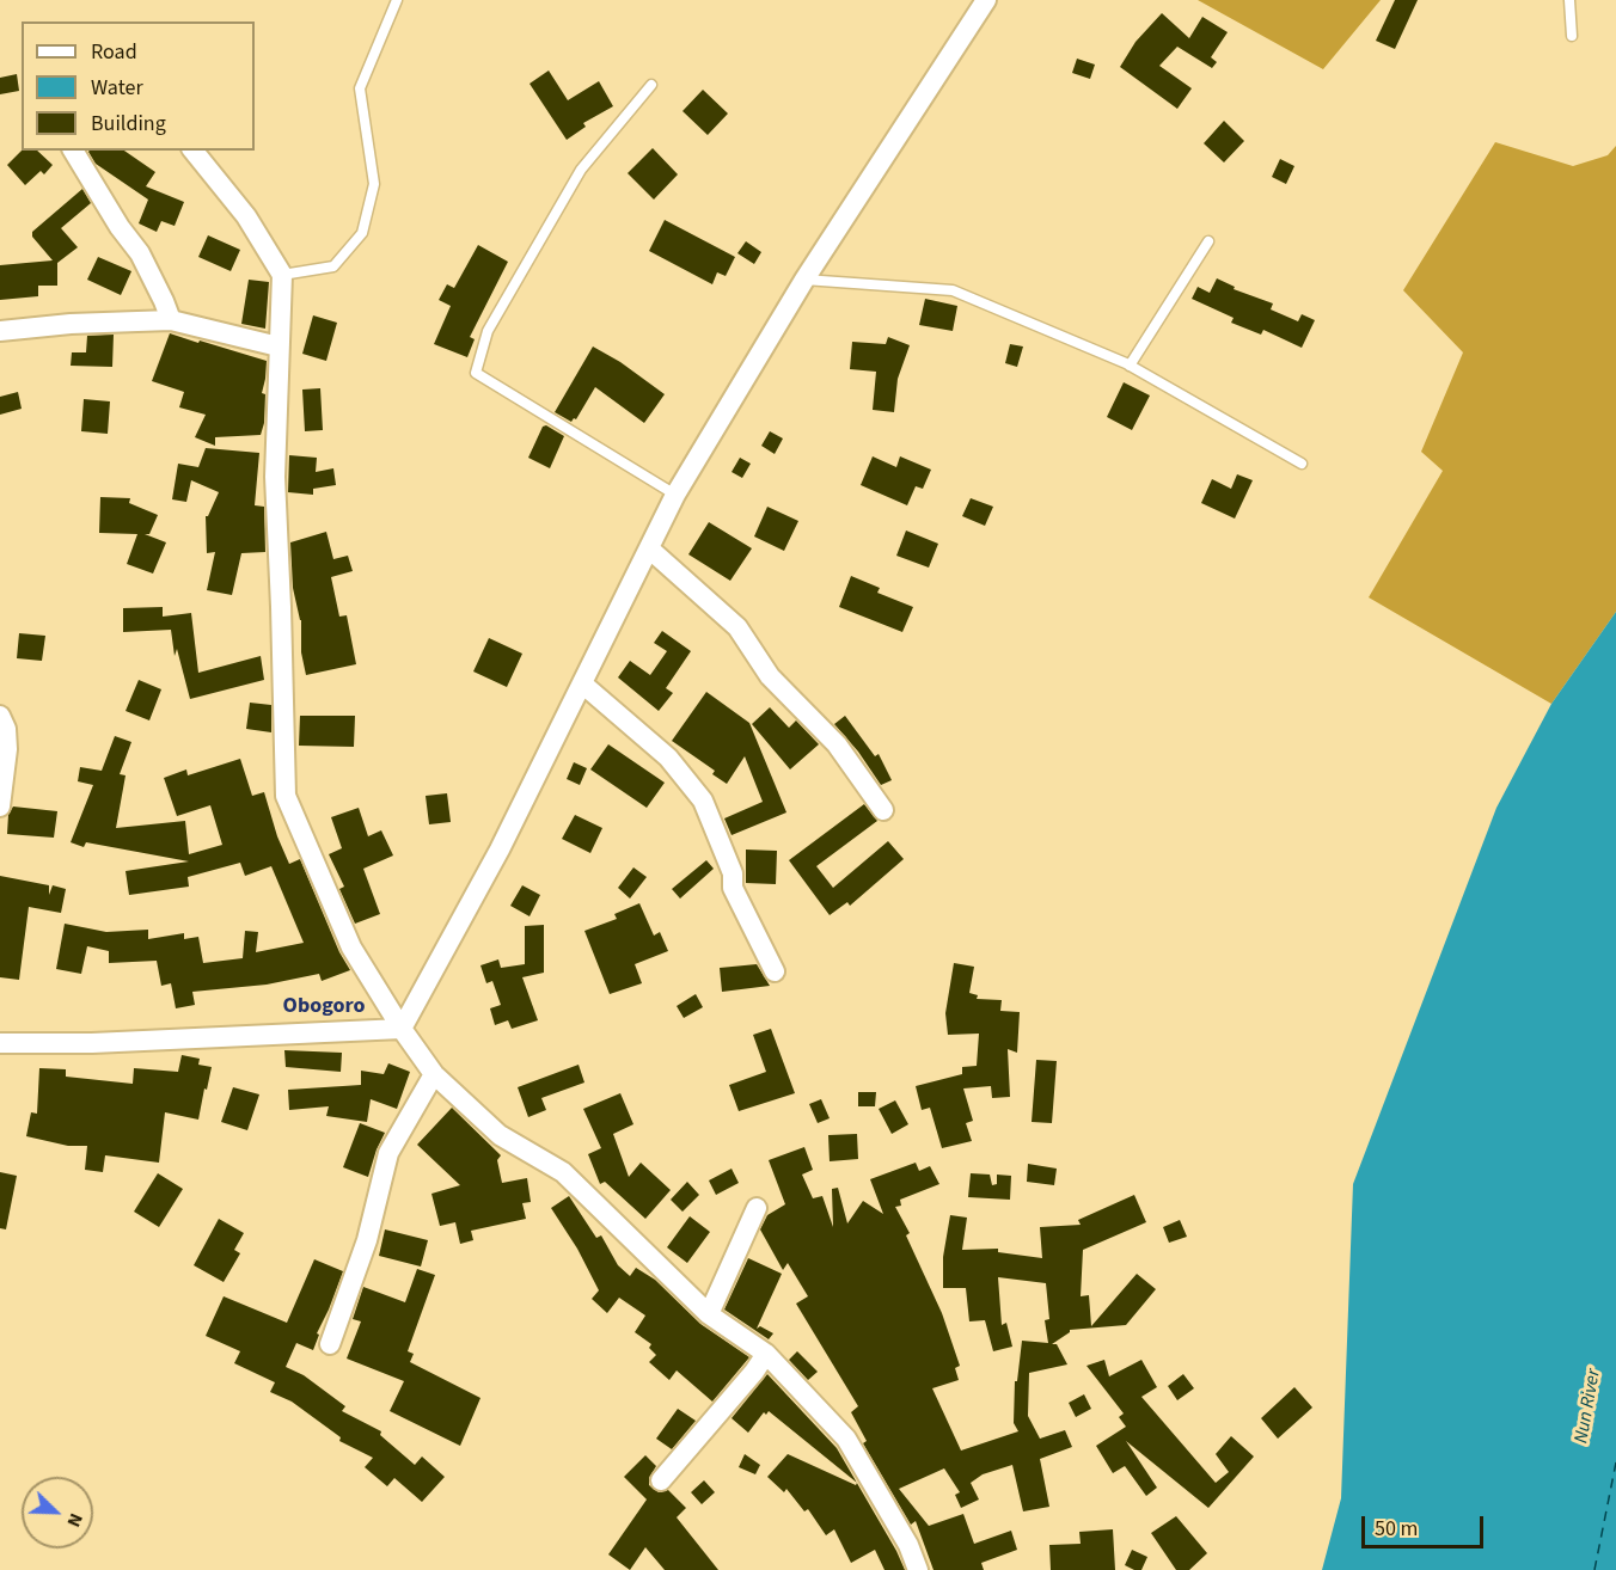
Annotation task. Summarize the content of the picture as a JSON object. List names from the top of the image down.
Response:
{
  "districts": ["Obogoro"],
  "water": ["Nun River"],
  "legend": ["Road", "Water", "Building"],
  "scale_bar": "50 m",
  "north": "bottom right"
}
